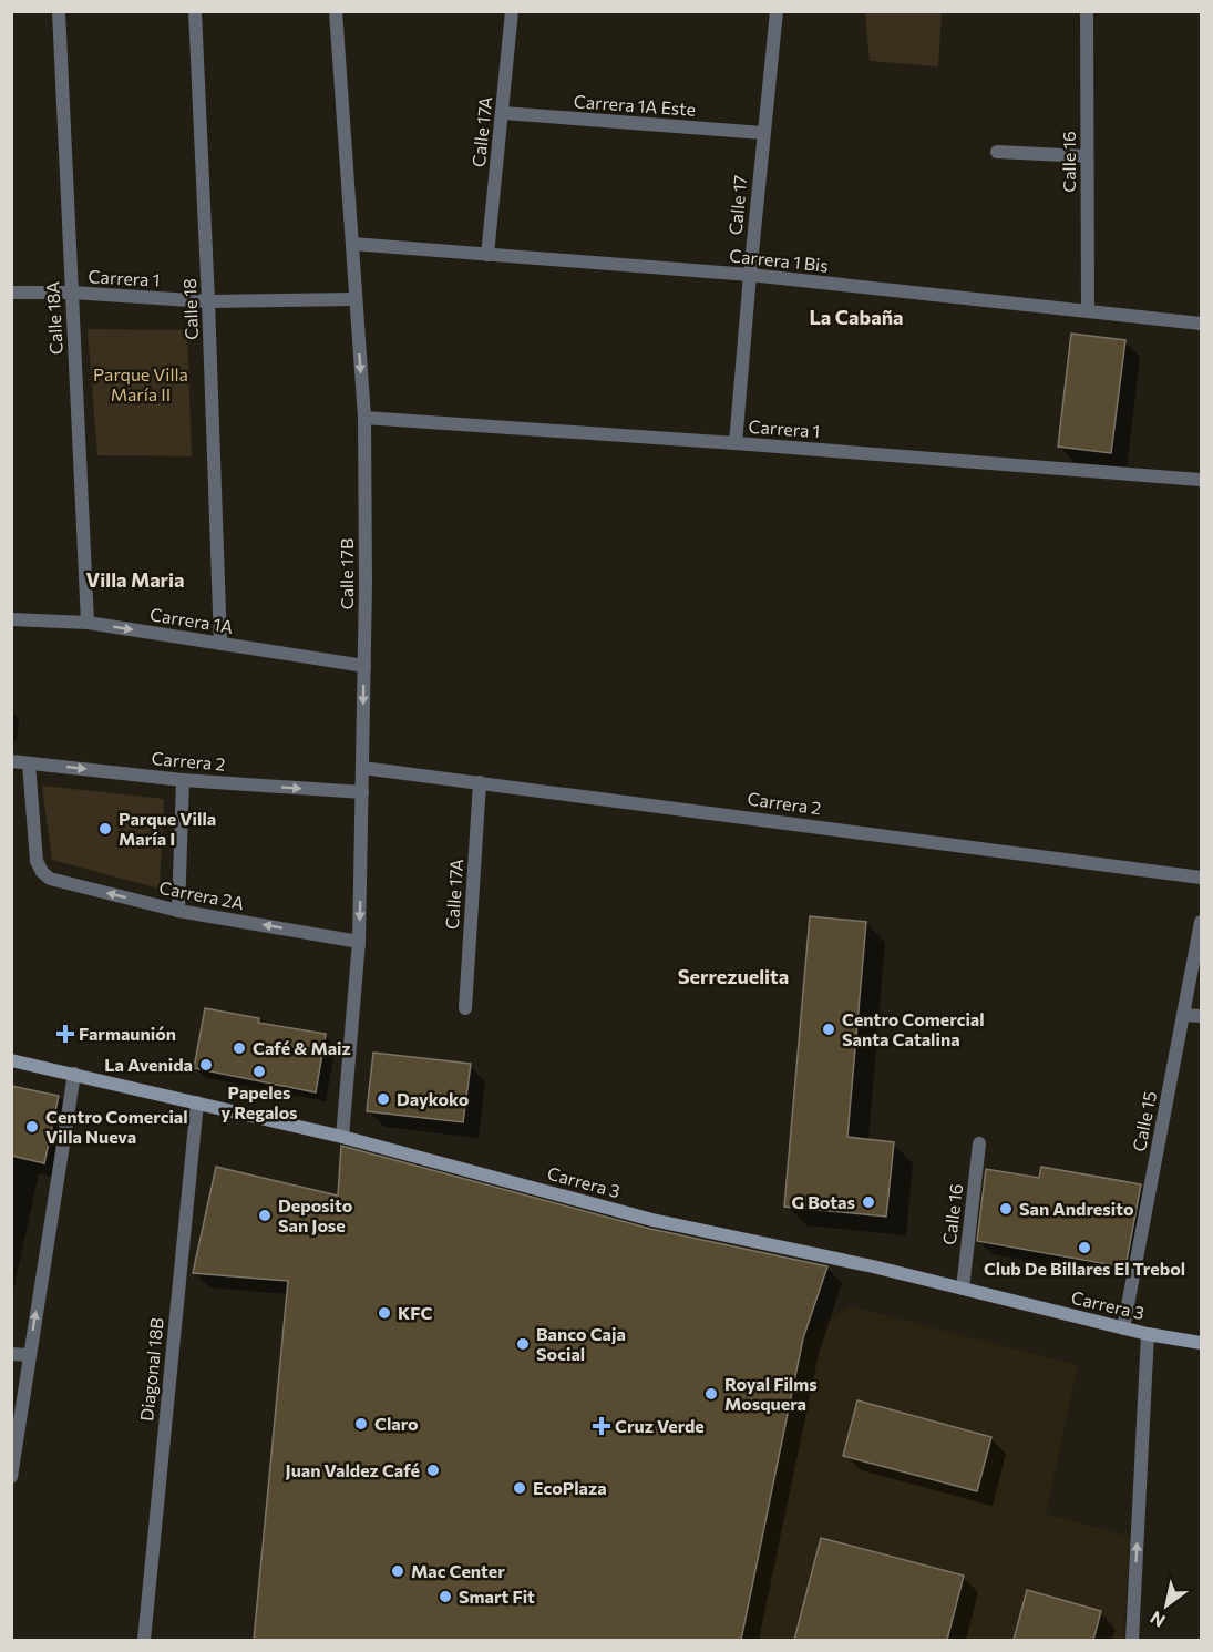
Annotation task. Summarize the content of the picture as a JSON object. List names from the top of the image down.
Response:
{
  "streets": {
    "main road": ["Carrera 3"],
    "street": [
      "Carrera 1A Este",
      "Calle 17A",
      "Calle 16",
      "Calle 17",
      "Carrera 1 Bis",
      "Carrera 1",
      "Calle 18",
      "Calle 18A",
      "Calle 17B",
      "Carrera 1A",
      "Carrera 2",
      "Carrera 2A",
      "Calle 15",
      "Diagonal 18B"
    ]
  },
  "crossings": [
    ["Carrera 1A Este", "Calle 17A"],
    ["Carrera 1A Este", "Calle 17"],
    ["Calle 17A", "Carrera 1 Bis"],
    ["Calle 17A", "Carrera 2"],
    ["Calle 16", "Carrera 1 Bis"],
    ["Calle 16", "Carrera 3"],
    ["Calle 17", "Carrera 1 Bis"],
    ["Calle 17", "Carrera 1"],
    ["Carrera 1 Bis", "Calle 17B"],
    ["Carrera 1", "Calle 18"],
    ["Carrera 1", "Calle 18A"],
    ["Carrera 1", "Calle 17B"],
    ["Calle 18", "Carrera 1A"],
    ["Calle 18A", "Carrera 1A"],
    ["Calle 17B", "Carrera 1A"],
    ["Calle 17B", "Carrera 2"],
    ["Calle 17B", "Carrera 2A"],
    ["Calle 17B", "Carrera 3"],
    ["Carrera 2", "Carrera 2A"],
    ["Calle 15", "Carrera 3"],
    ["Carrera 3", "Diagonal 18B"]
  ],
  "one_way": ["Carrera 1A", "Carrera 2A"],
  "districts": ["La Cabaña", "Villa Maria", "Serrezuelita"],
  "parks": ["Parque Villa María II"],
  "places": {
    "other": [
      "Parque Villa María I",
      "Centro Comercial Santa Catalina",
      "Café & Maiz",
      "La Avenida",
      "Papeles y Regalos",
      "Daykoko",
      "Centro Comercial Villa Nueva",
      "G Botas",
      "San Andresito",
      "Deposito San Jose",
      "Club De Billares El Trebol",
      "KFC",
      "Banco Caja Social",
      "Royal Films Mosquera",
      "Claro",
      "Juan Valdez Café",
      "EcoPlaza",
      "Mac Center",
      "Smart Fit"
    ],
    "health": ["Farmaunión", "Cruz Verde"]
  },
  "north": "bottom left"
}
